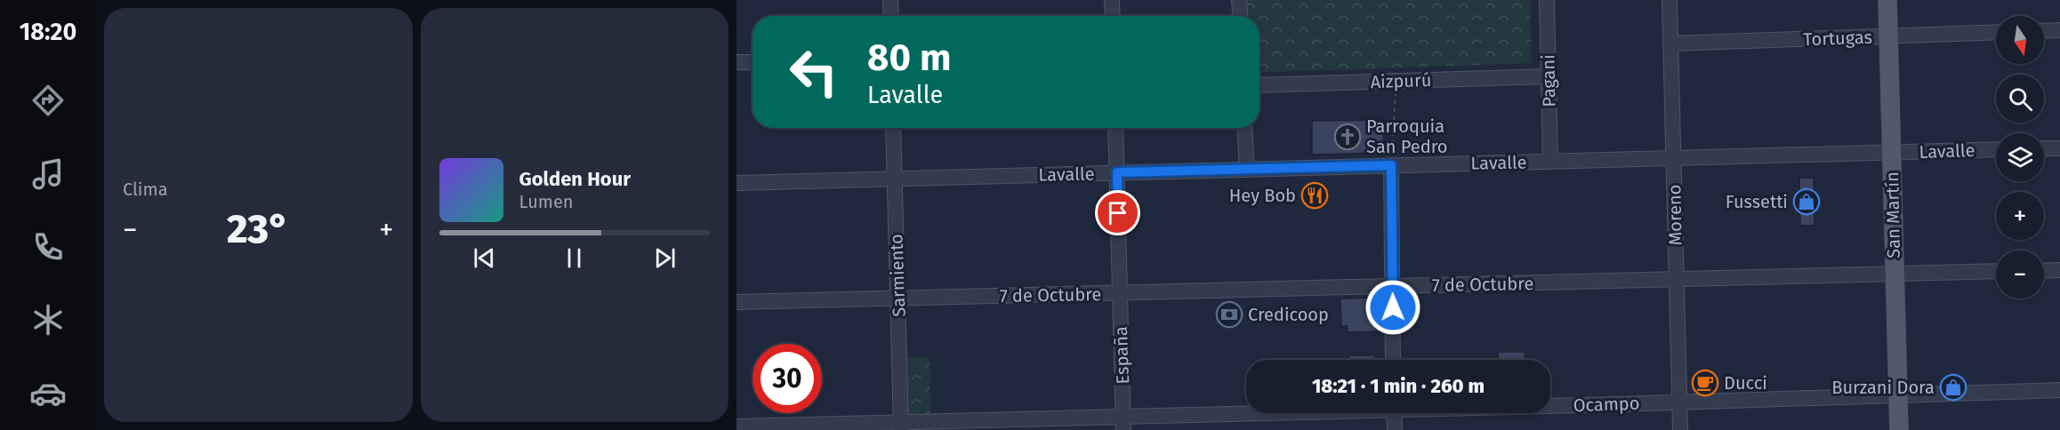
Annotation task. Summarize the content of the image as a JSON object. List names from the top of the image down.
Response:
{
  "streets": {
    "main road": ["San Martín"],
    "street": [
      "Tortugas",
      "Aizpurú",
      "Pagani",
      "Lavalle",
      "Moreno",
      "Sarmiento",
      "7 de Octubre",
      "España",
      "Ocampo"
    ]
  },
  "crossings": [
    ["Tortugas", "Moreno"],
    ["Tortugas", "San Martín"],
    ["Aizpurú", "Pagani"],
    ["Pagani", "Lavalle"],
    ["Lavalle", "Moreno"],
    ["Lavalle", "San Martín"],
    ["Lavalle", "Sarmiento"],
    ["Lavalle", "España"],
    ["Moreno", "7 de Octubre"],
    ["Moreno", "Ocampo"],
    ["San Martín", "7 de Octubre"],
    ["San Martín", "Ocampo"],
    ["Sarmiento", "7 de Octubre"],
    ["Sarmiento", "Ocampo"],
    ["7 de Octubre", "España"],
    ["España", "Ocampo"]
  ],
  "places": {
    "church": ["Parroquia San Pedro"],
    "restaurant": ["Hey Bob"],
    "shop": ["Fussetti", "Burzani Dora"],
    "bank": ["Credicoop"],
    "cafe": ["Ducci"]
  },
  "north": "bottom",
  "page": {
    "tabs": "18:20",
    "tile": "Clima",
    "map_buttons": ["+", "−"],
    "turn": ["80 m", "Lavalle"],
    "song": ["Golden Hour", "Lumen"],
    "heat": ["−", "23°", "+"],
    "limit": "30",
    "trip": "18:21 · 1 min · 260 m"
  }
}
